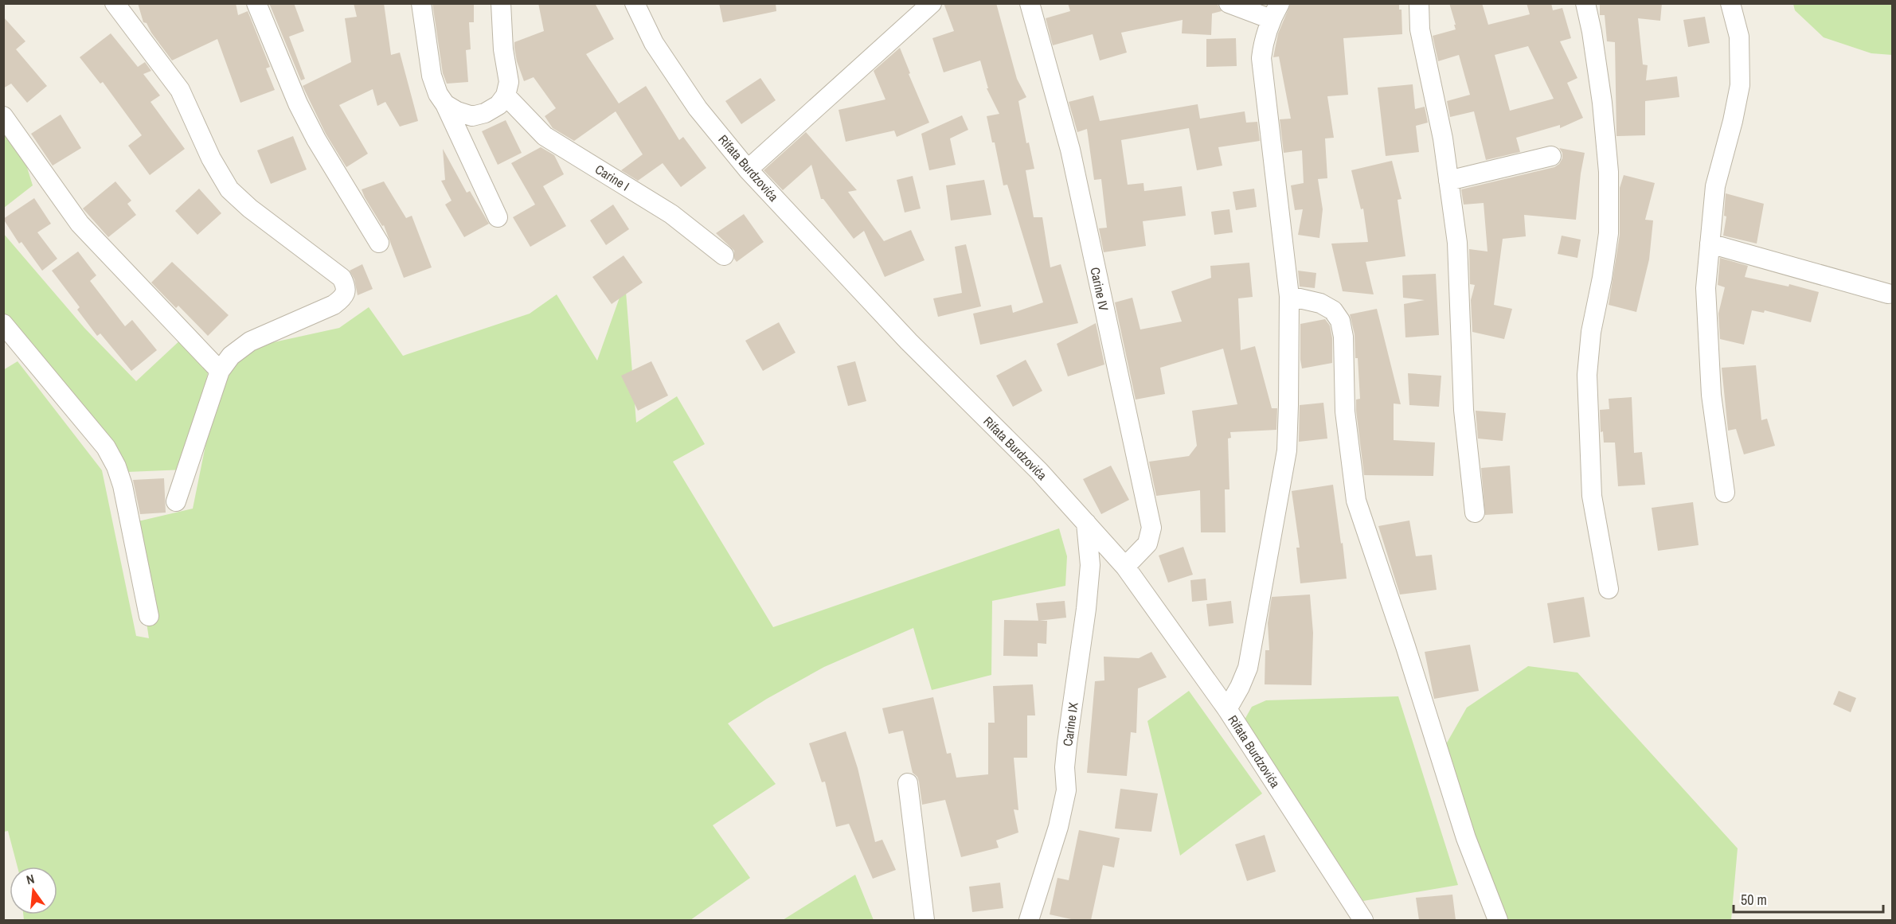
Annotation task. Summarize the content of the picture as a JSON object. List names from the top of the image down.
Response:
{
  "streets": {
    "street": [
      "Rifata Burdzovića",
      "Carine I",
      "Carine IV",
      "Carine IX"
    ]
  },
  "crossings": [
    ["Rifata Burdzovića", "Carine IV"],
    ["Rifata Burdzovića", "Carine IX"]
  ],
  "scale_bar": "50 m",
  "north": "top"
}
